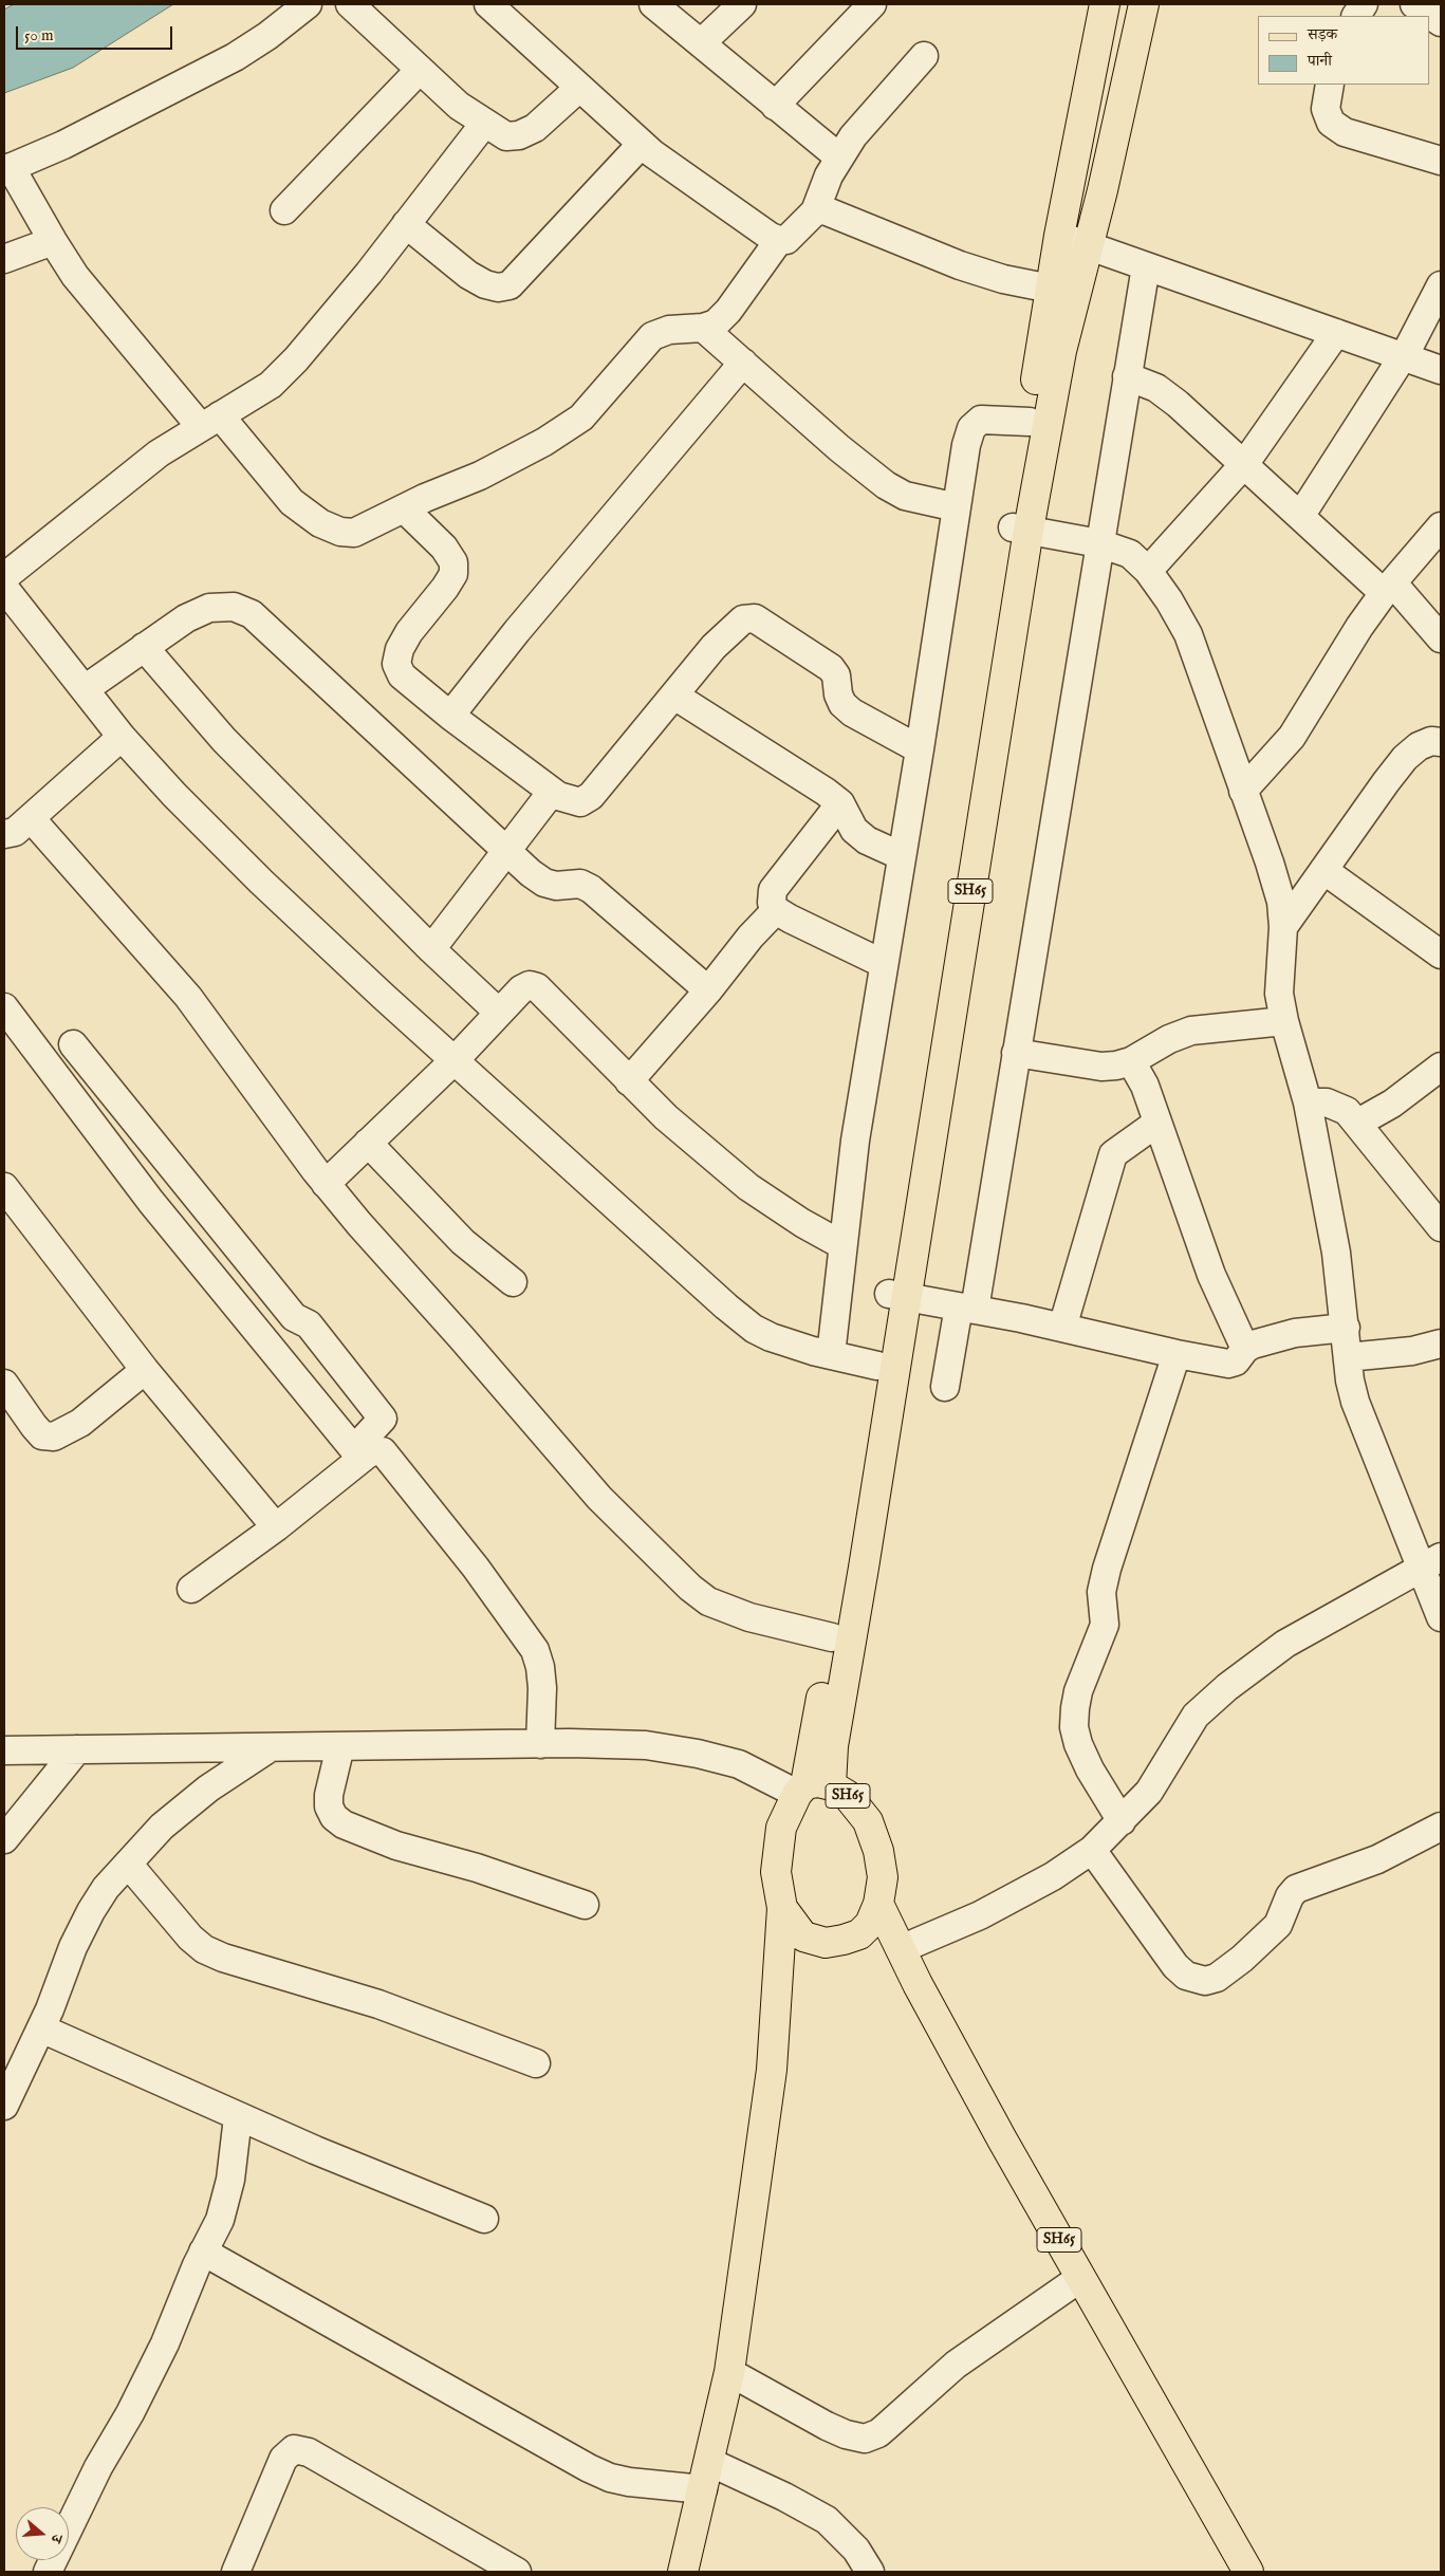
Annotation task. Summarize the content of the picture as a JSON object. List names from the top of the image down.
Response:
{
  "streets": {
    "main road": ["SH65"]
  },
  "legend": ["सड़क", "पानी"],
  "scale_bar": "50 m",
  "north": "right"
}
